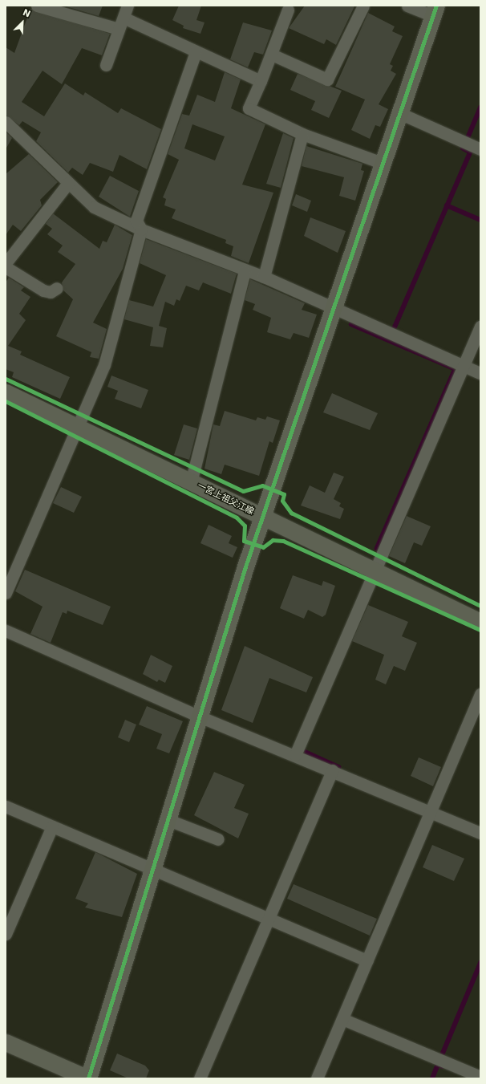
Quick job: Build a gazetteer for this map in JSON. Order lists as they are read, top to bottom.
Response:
{
  "streets": {
    "street": ["一宮上祖父江線"]
  },
  "north": "top right"
}
